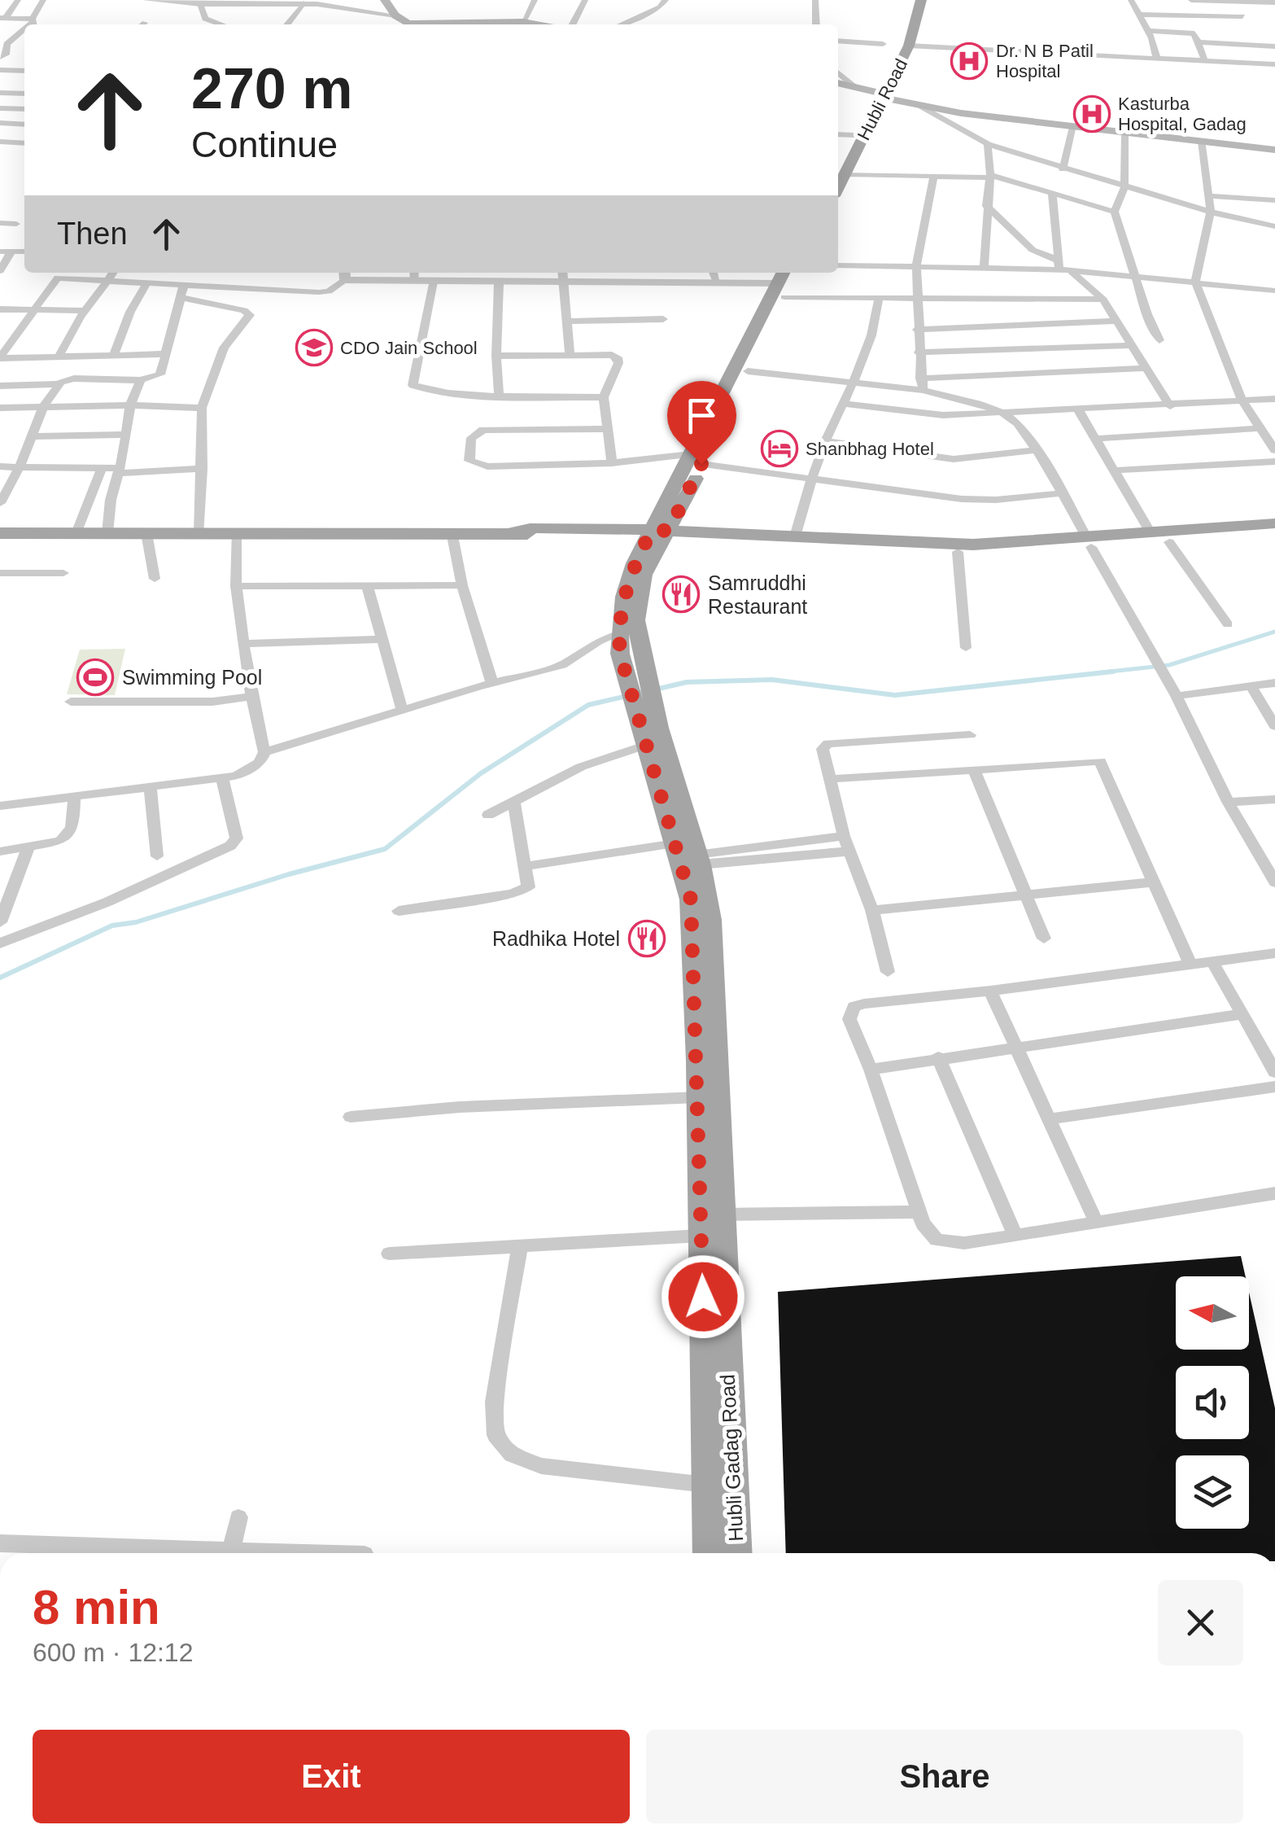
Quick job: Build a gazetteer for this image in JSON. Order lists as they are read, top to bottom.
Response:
{
  "streets": {
    "main road": ["Hubli Road", "Hubli Gadag Road"]
  },
  "places": {
    "hospital": ["Dr. N B Patil Hospital", "Kasturba Hospital, Gadag"],
    "school or university": ["CDO Jain School"],
    "hotel": ["Shanbhag Hotel"],
    "restaurant": ["Samruddhi Restaurant", "Radhika Hotel"],
    "sports": ["Swimming Pool"]
  },
  "north": "left",
  "page": {
    "turn": ["270 m", "Continue"],
    "then": "Then",
    "heading": ["8 min", "600 m · 12:12"],
    "buttons": ["Exit", "Share"]
  }
}
